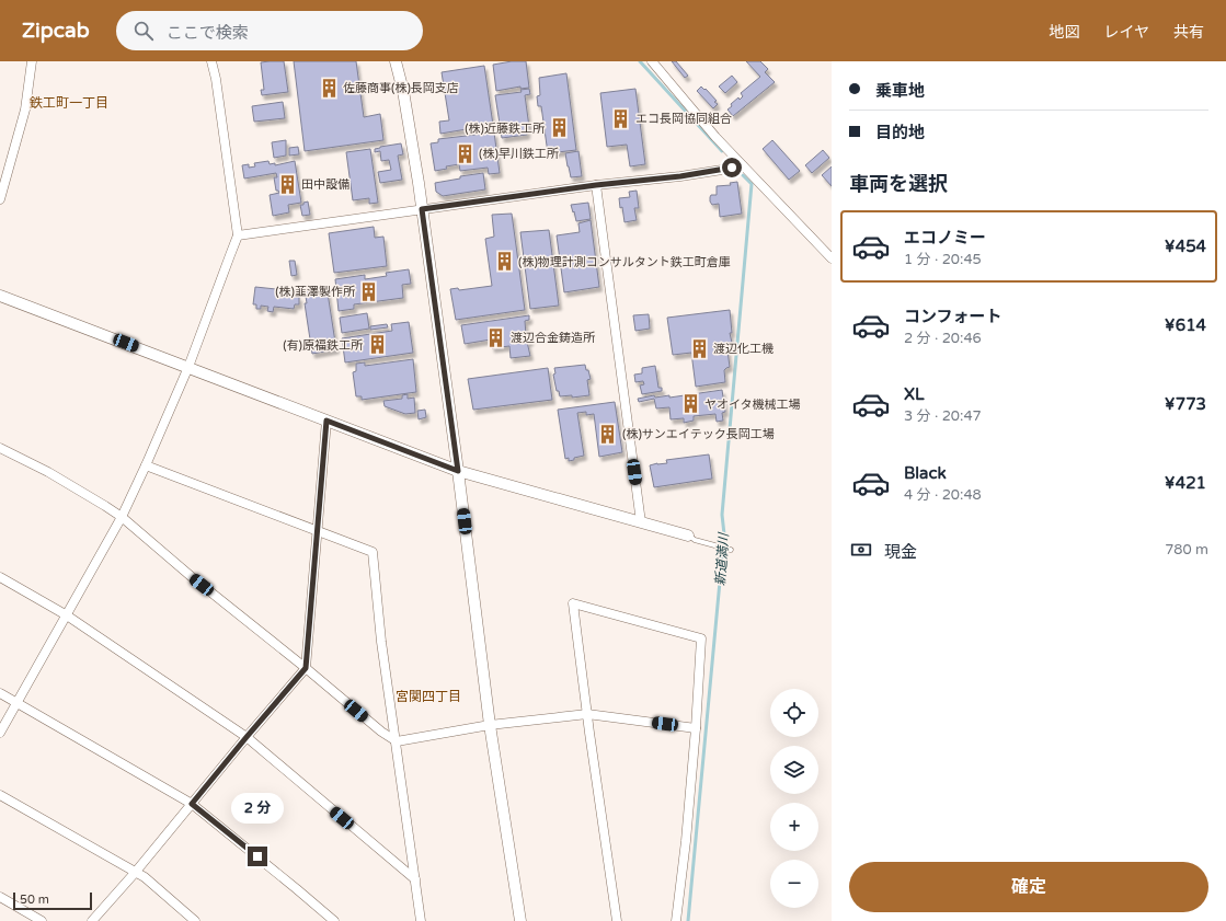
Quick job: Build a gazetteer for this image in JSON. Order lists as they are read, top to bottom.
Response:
{
  "districts": ["鉄工町一丁目", "宮関四丁目"],
  "water": ["新道満川"],
  "places": {
    "building": [
      "佐藤商事(株)長岡支店",
      "エコ長岡協同組合",
      "(株)近藤鉄工所",
      "(株)早川鉄工所",
      "田中設備",
      "(株)物理計測コンサルタント鉄工町倉庫",
      "(株)韮澤製作所",
      "渡辺合金鋳造所",
      "(有)原福鉄工所",
      "渡辺化工機",
      "ヤオイタ機械工場",
      "(株)サンエイテック長岡工場"
    ]
  },
  "scale_bar": "50 m",
  "page": {
    "header": "Zipcab",
    "search": "ここで検索",
    "nav": ["地図", "レイヤ", "共有"],
    "banner": ["乗車地", "目的地"],
    "heading": "車両を選択",
    "list": [
      {
        "name": "エコノミー",
        "note": "1 分 · 20:45",
        "value": "¥454"
      },
      {
        "name": "コンフォート",
        "note": "2 分 · 20:46",
        "value": "¥614"
      },
      {
        "name": "XL",
        "note": "3 分 · 20:47",
        "value": "¥773"
      },
      {
        "name": "Black",
        "note": "4 分 · 20:48",
        "value": "¥421"
      }
    ],
    "pay": ["現金", "780 m"],
    "map_buttons": ["+", "−"],
    "bubble": "2 分",
    "buttons": "確定",
    "scale": "50 m"
  }
}
